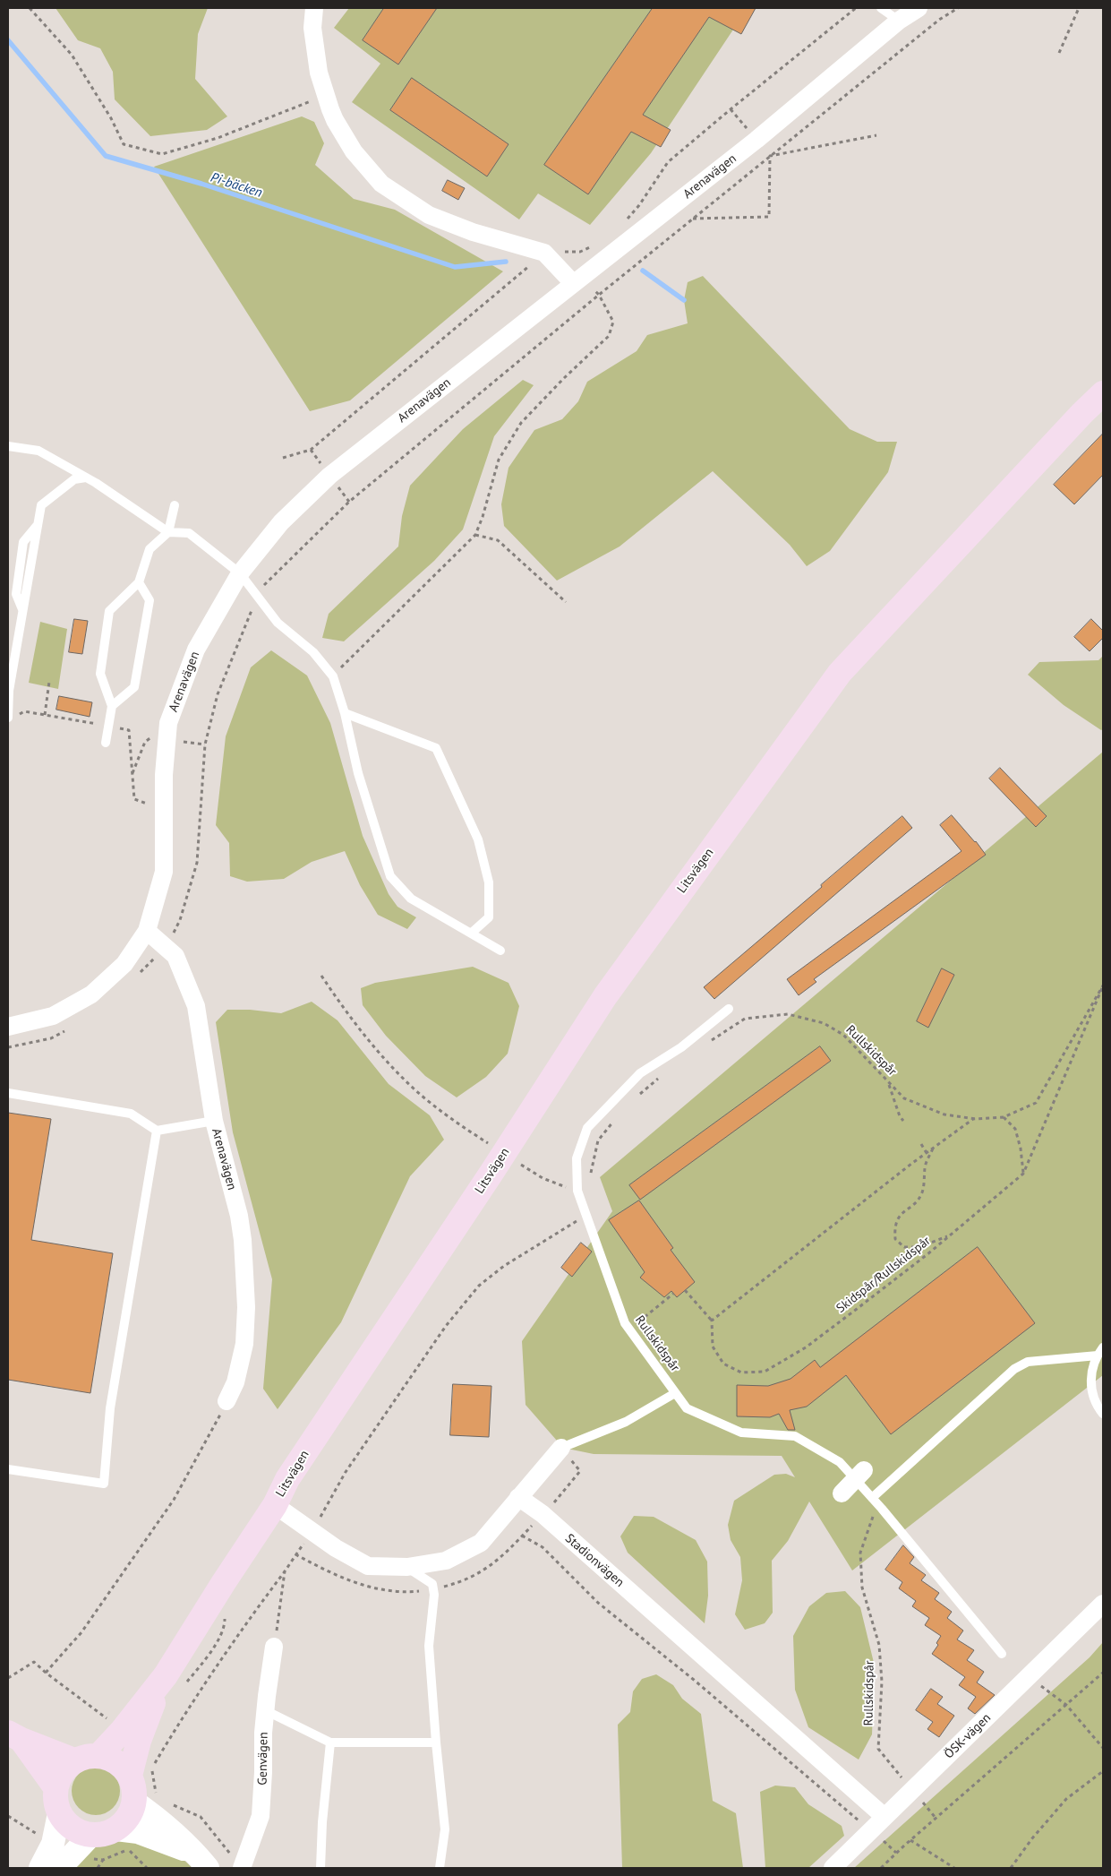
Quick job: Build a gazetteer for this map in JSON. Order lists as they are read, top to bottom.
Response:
{
  "streets": {
    "main road": ["Litsvägen"],
    "street": [
      "Arenavägen",
      "Stadionvägen",
      "ÖSK-vägen",
      "Genvägen"
    ],
    "path": ["Rullskidspår", "Skidspår/Rullskidspår"]
  },
  "crossings": [
    ["Rullskidspår", "Skidspår/Rullskidspår"],
    ["Rullskidspår", "ÖSK-vägen"],
    ["Stadionvägen", "ÖSK-vägen"]
  ],
  "water": ["Pi-bäcken"]
}
